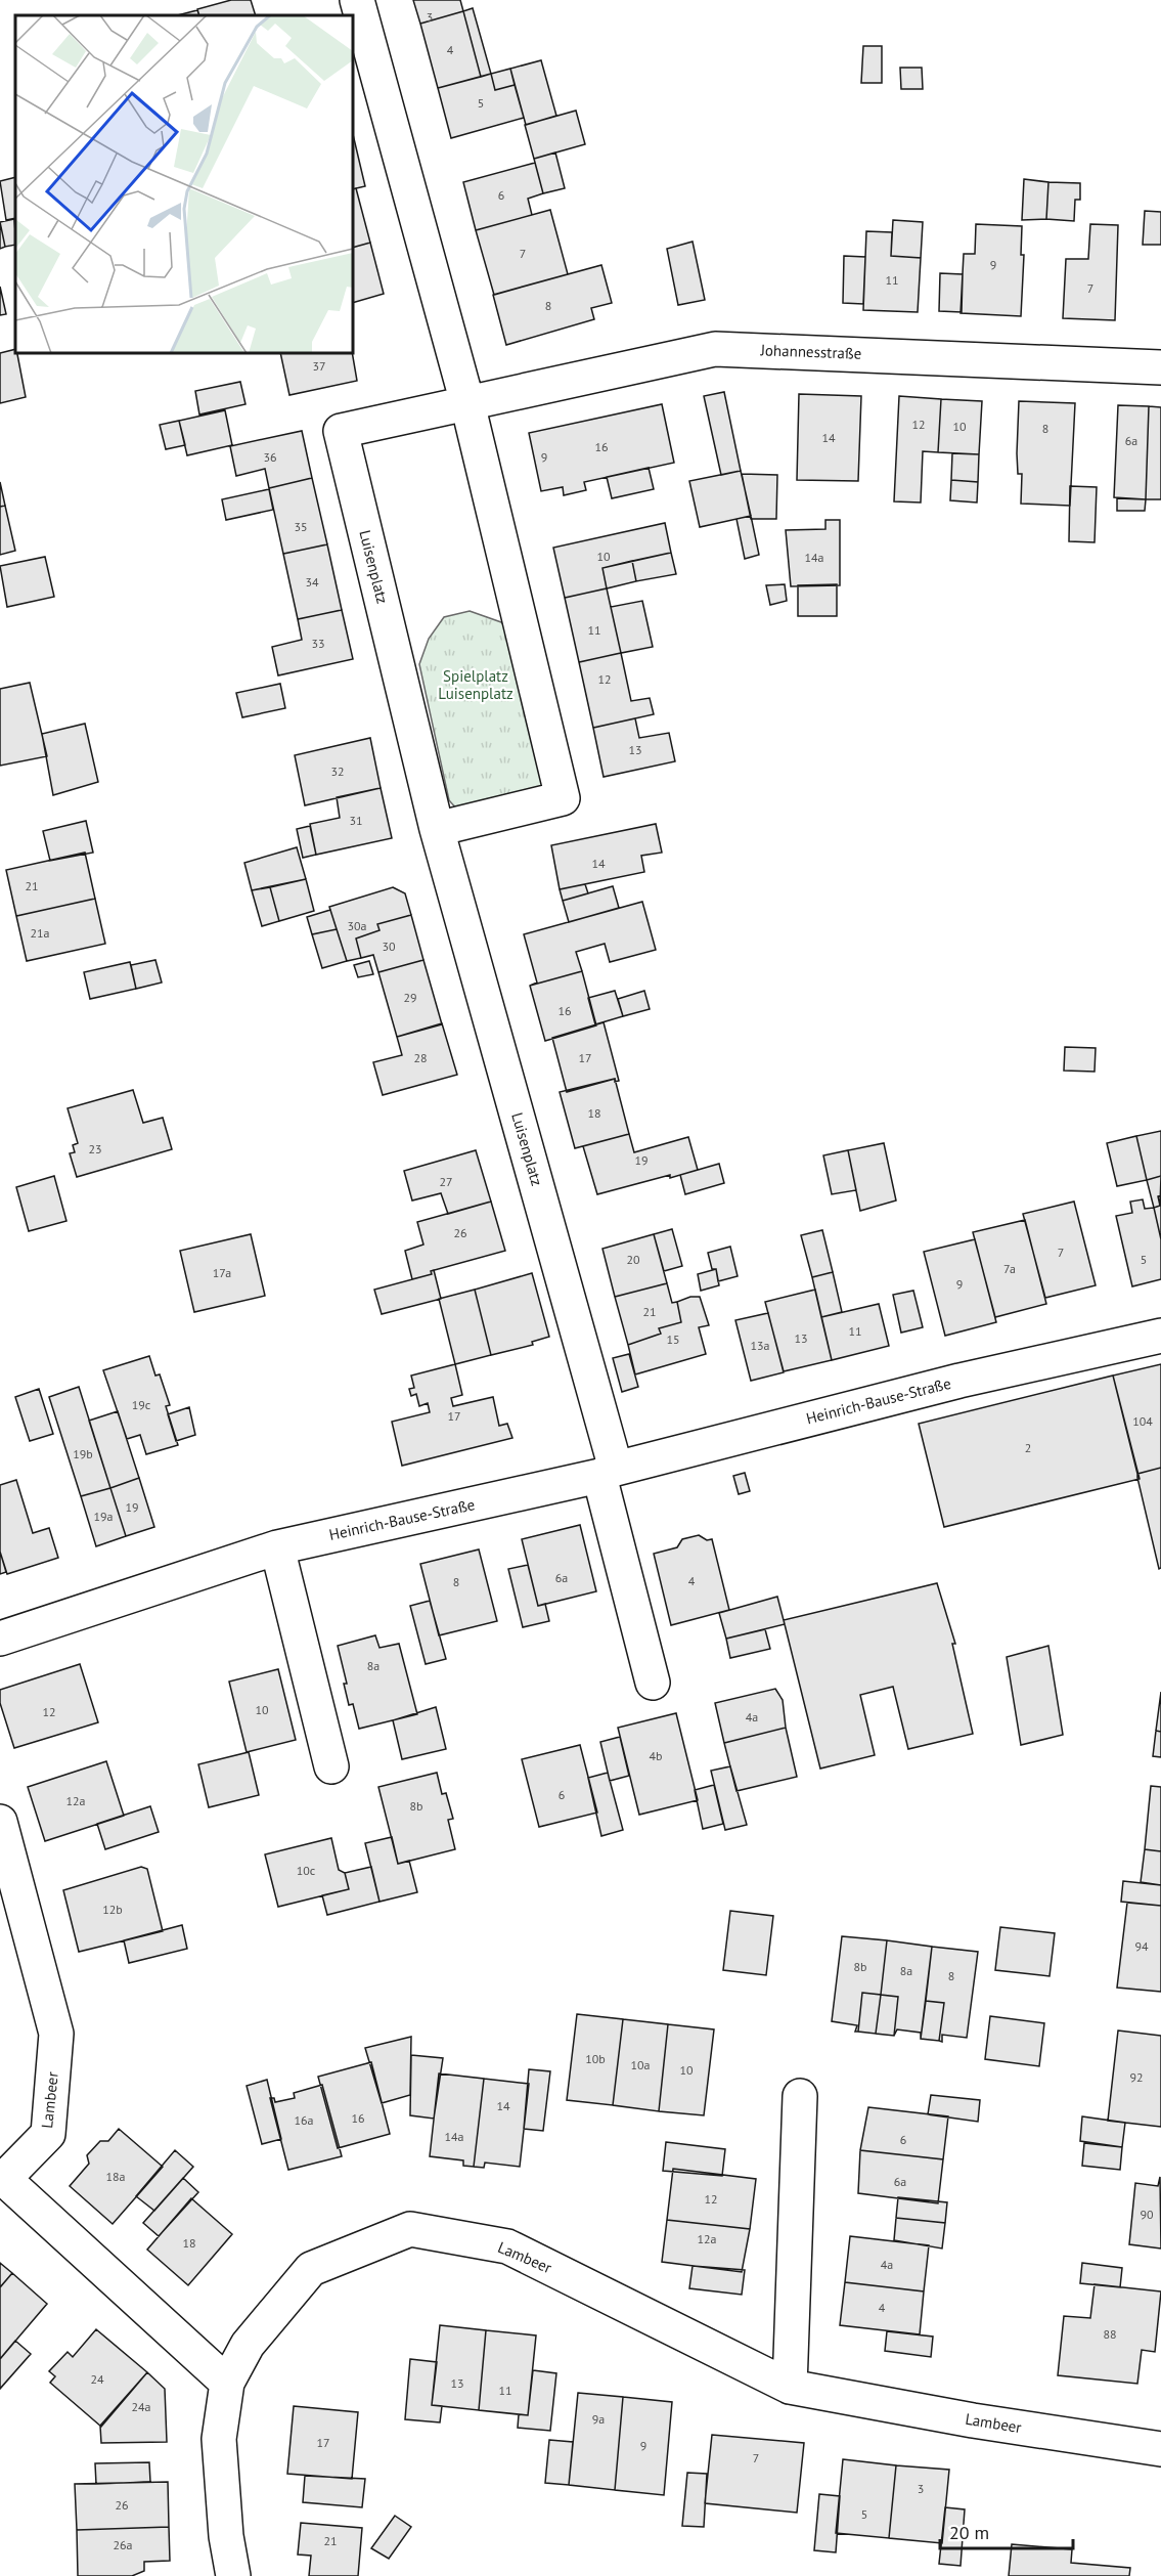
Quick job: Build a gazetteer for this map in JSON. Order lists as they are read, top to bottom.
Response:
{
  "streets": {
    "street": [
      "Johannesstraße",
      "Luisenplatz",
      "Heinrich-Bause-Straße",
      "Lambeer"
    ]
  },
  "crossings": [
    ["Johannesstraße", "Luisenplatz"],
    ["Luisenplatz", "Heinrich-Bause-Straße"]
  ],
  "parks": ["Spielplatz Luisenplatz"],
  "house_numbers": [
    "3",
    "4",
    "5",
    "6",
    "7",
    "9",
    "11",
    "7",
    "8",
    "37",
    "12",
    "10",
    "8",
    "14",
    "6a",
    "16",
    "36",
    "9",
    "35",
    "10",
    "14a",
    "34",
    "11",
    "33",
    "12",
    "13",
    "32",
    "31",
    "14",
    "21",
    "30a",
    "21a",
    "30",
    "29",
    "16",
    "28",
    "17",
    "18",
    "23",
    "19",
    "27",
    "26",
    "7",
    "20",
    "5",
    "7a",
    "17a",
    "9",
    "21",
    "11",
    "13",
    "15",
    "13a",
    "19c",
    "17",
    "104",
    "2",
    "19b",
    "19",
    "19a",
    "6a",
    "4",
    "8",
    "8a",
    "10",
    "12",
    "4a",
    "4b",
    "6",
    "12a",
    "8b",
    "10c",
    "12b",
    "94",
    "8b",
    "8a",
    "8",
    "10b",
    "10a",
    "10",
    "92",
    "14",
    "16",
    "16a",
    "14a",
    "6",
    "18a",
    "6a",
    "12",
    "90",
    "12a",
    "18",
    "4a",
    "4",
    "88",
    "24",
    "13",
    "11",
    "24a",
    "9a",
    "17",
    "9",
    "7",
    "3",
    "26",
    "5",
    "21",
    "26a"
  ],
  "scale_bar": "20 m"
}
